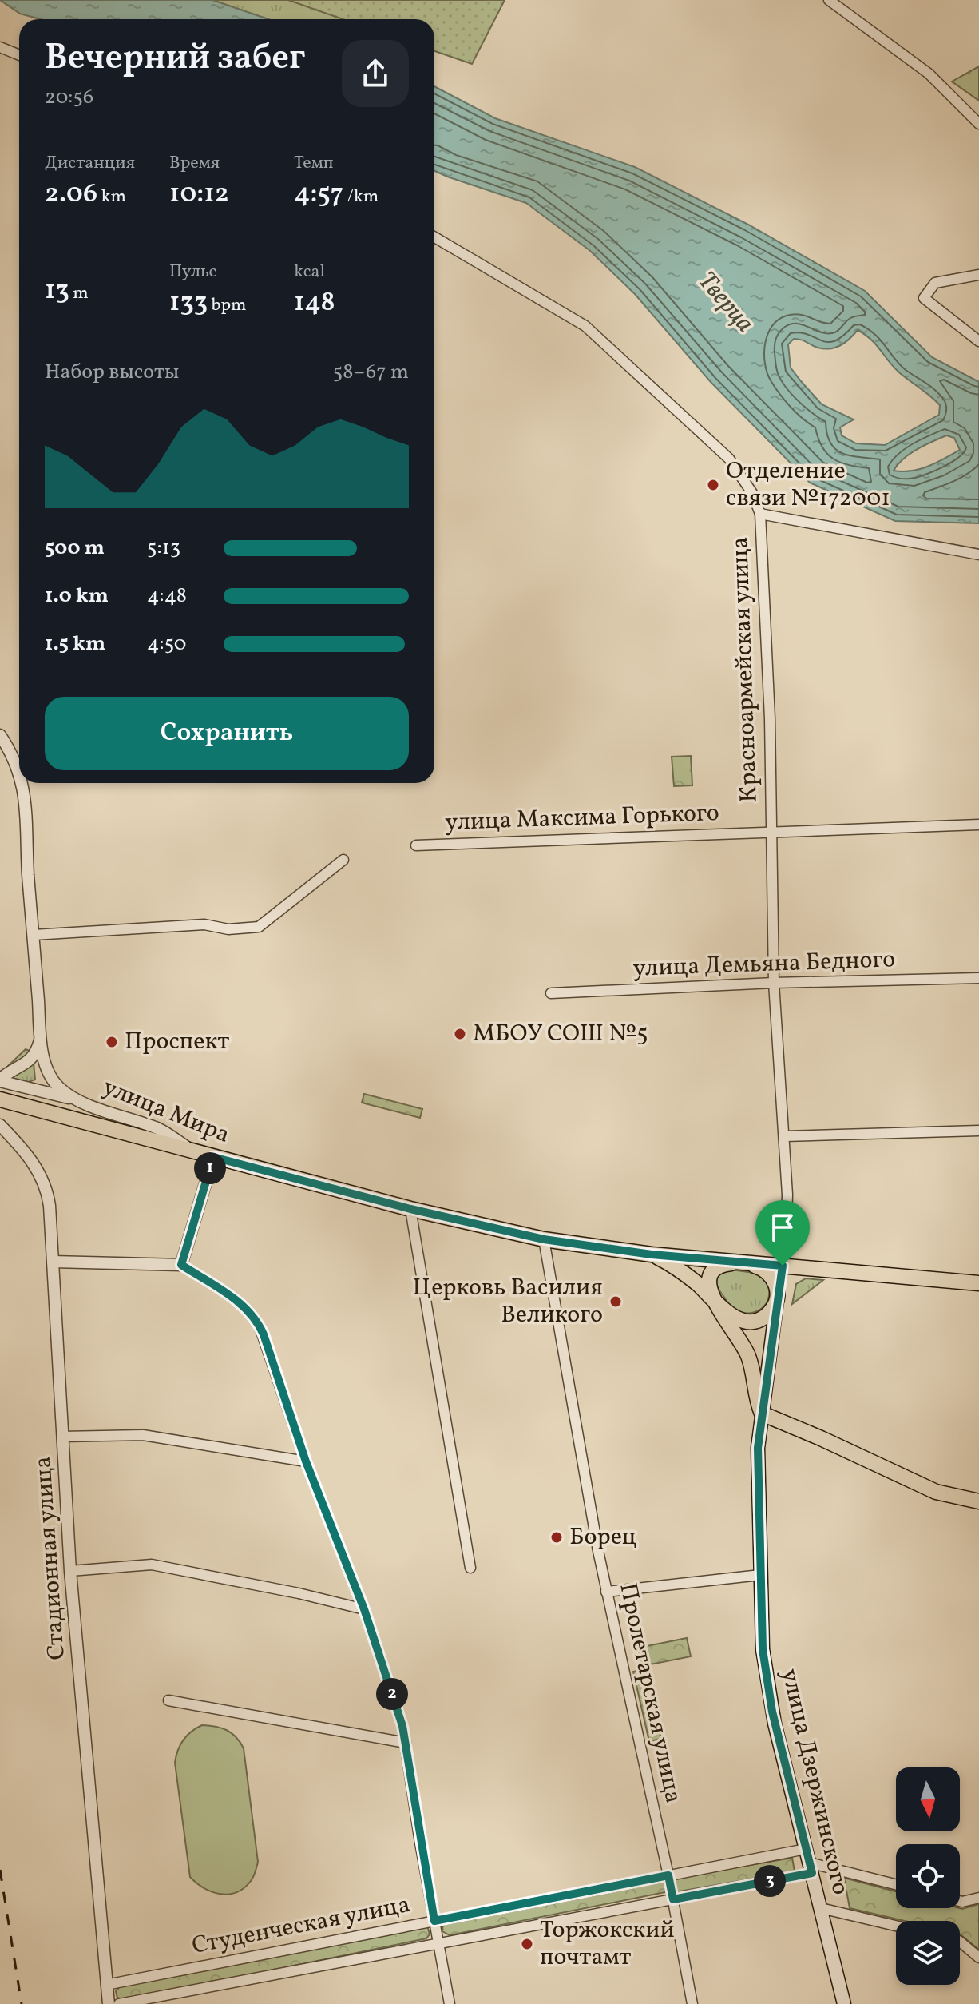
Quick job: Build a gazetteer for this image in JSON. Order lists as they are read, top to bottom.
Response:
{
  "streets": {
    "main road": ["улица Мира", "улица Дзержинского"],
    "street": [
      "Красноармейская улица",
      "улица Максима Горького",
      "улица Демьяна Бедного",
      "Стадионная улица",
      "Пролетарская улица",
      "Студенческая улица"
    ]
  },
  "crossings": [
    ["Красноармейская улица", "улица Максима Горького"],
    ["Красноармейская улица", "улица Демьяна Бедного"],
    ["Красноармейская улица", "улица Мира"],
    ["Красноармейская улица", "улица Дзержинского"],
    ["улица Мира", "Пролетарская улица"],
    ["улица Мира", "улица Дзержинского"],
    ["Стадионная улица", "Студенческая улица"],
    ["Пролетарская улица", "Студенческая улица"],
    ["улица Дзержинского", "Студенческая улица"]
  ],
  "water": ["Тверца"],
  "places": [
    "Отделение связи №172001",
    "МБОУ СОШ №5",
    "Проспект",
    "Церковь Василия Великого",
    "Борец",
    "Торжокский почтамт"
  ],
  "north": "bottom",
  "page": {
    "heading": ["Вечерний забег", "20:56"],
    "stats": [
      ["Дистанция", "2.06 km"],
      ["Время", "10:12"],
      ["Темп", "4:57 /km"],
      ["13 m"],
      ["Пульс", "133 bpm"],
      ["kcal", "148"]
    ],
    "chart": ["Набор высоты", "58–67 m"],
    "list": [
      {
        "name": "500 m",
        "note": "5:13"
      },
      {
        "name": "1.0 km",
        "note": "4:48"
      },
      {
        "name": "1.5 km",
        "note": "4:50"
      }
    ],
    "buttons": "Сохранить",
    "pins": ["1", "2", "3"]
  }
}
